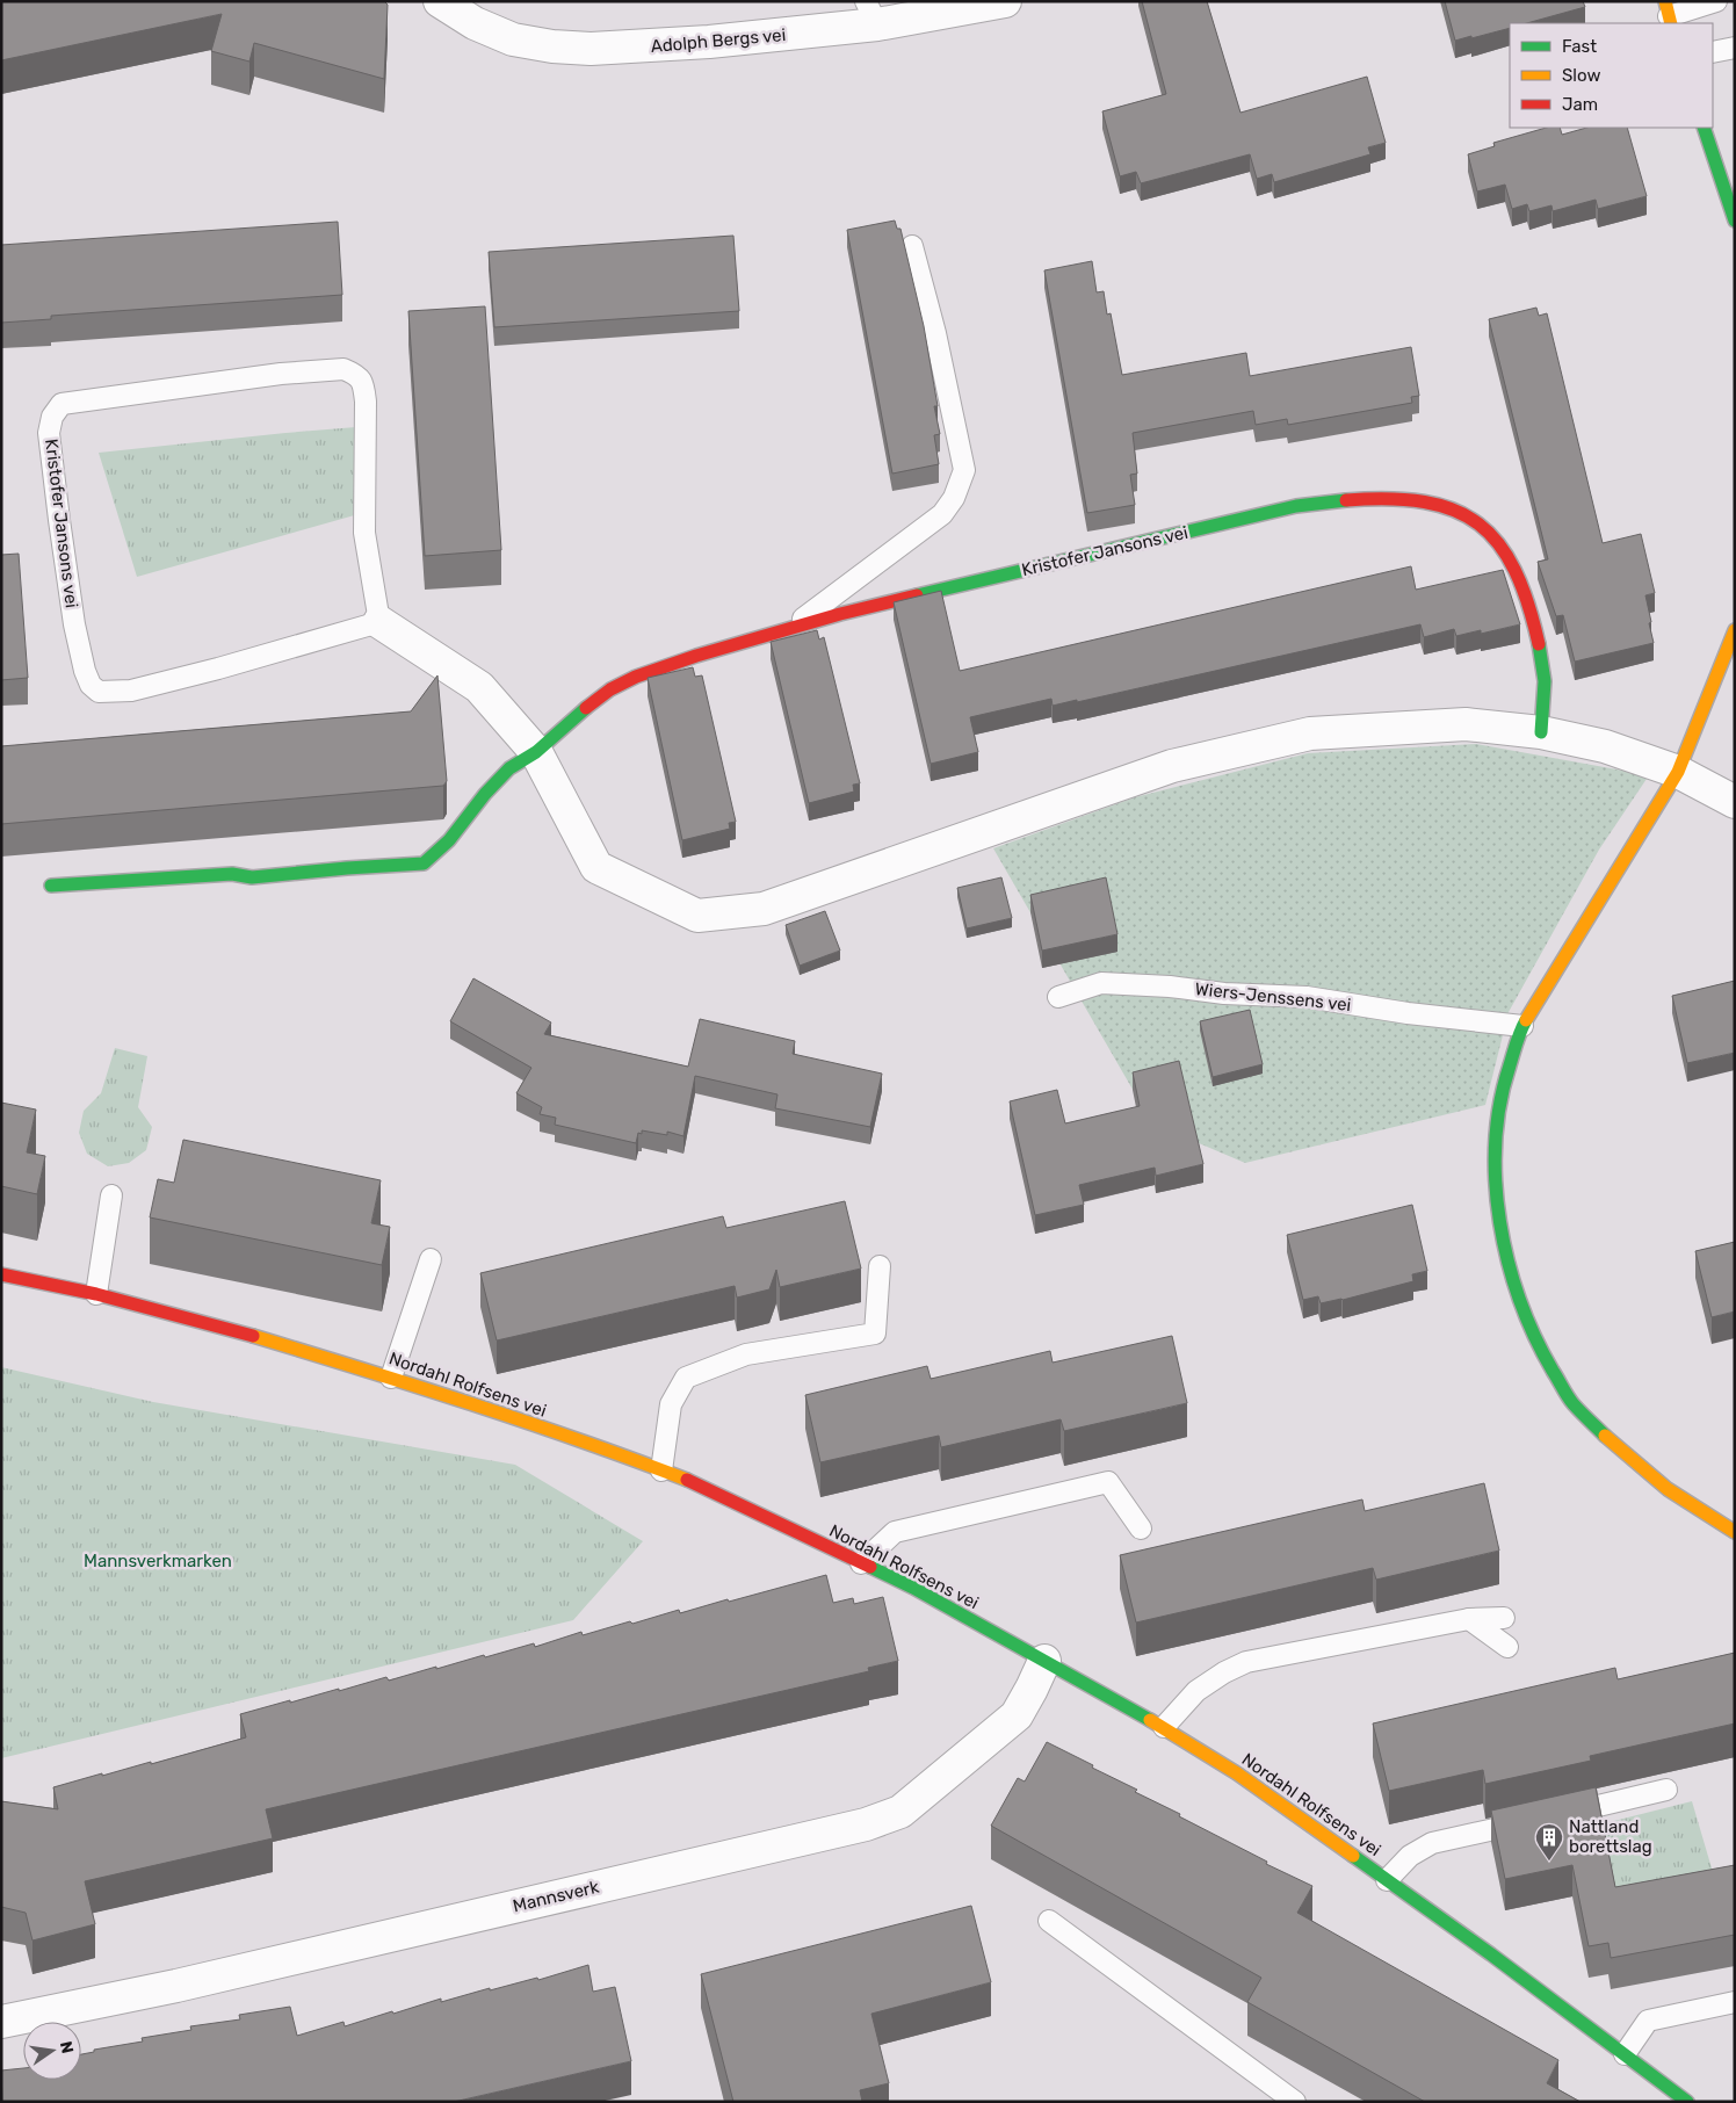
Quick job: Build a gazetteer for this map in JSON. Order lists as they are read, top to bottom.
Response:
{
  "streets": {
    "street": [
      "Adolph Bergs vei",
      "Kristofer Jansons vei",
      "Nordahl Rolfsens vei",
      "Mannsverk"
    ],
    "lane": ["Wiers-Jenssens vei"]
  },
  "crossings": [
    ["Nordahl Rolfsens vei", "Mannsverk"]
  ],
  "parks": ["Mannsverkmarken"],
  "places": {
    "building": ["Nattland borettslag"]
  },
  "legend": ["Fast", "Slow", "Jam"],
  "north": "right"
}
